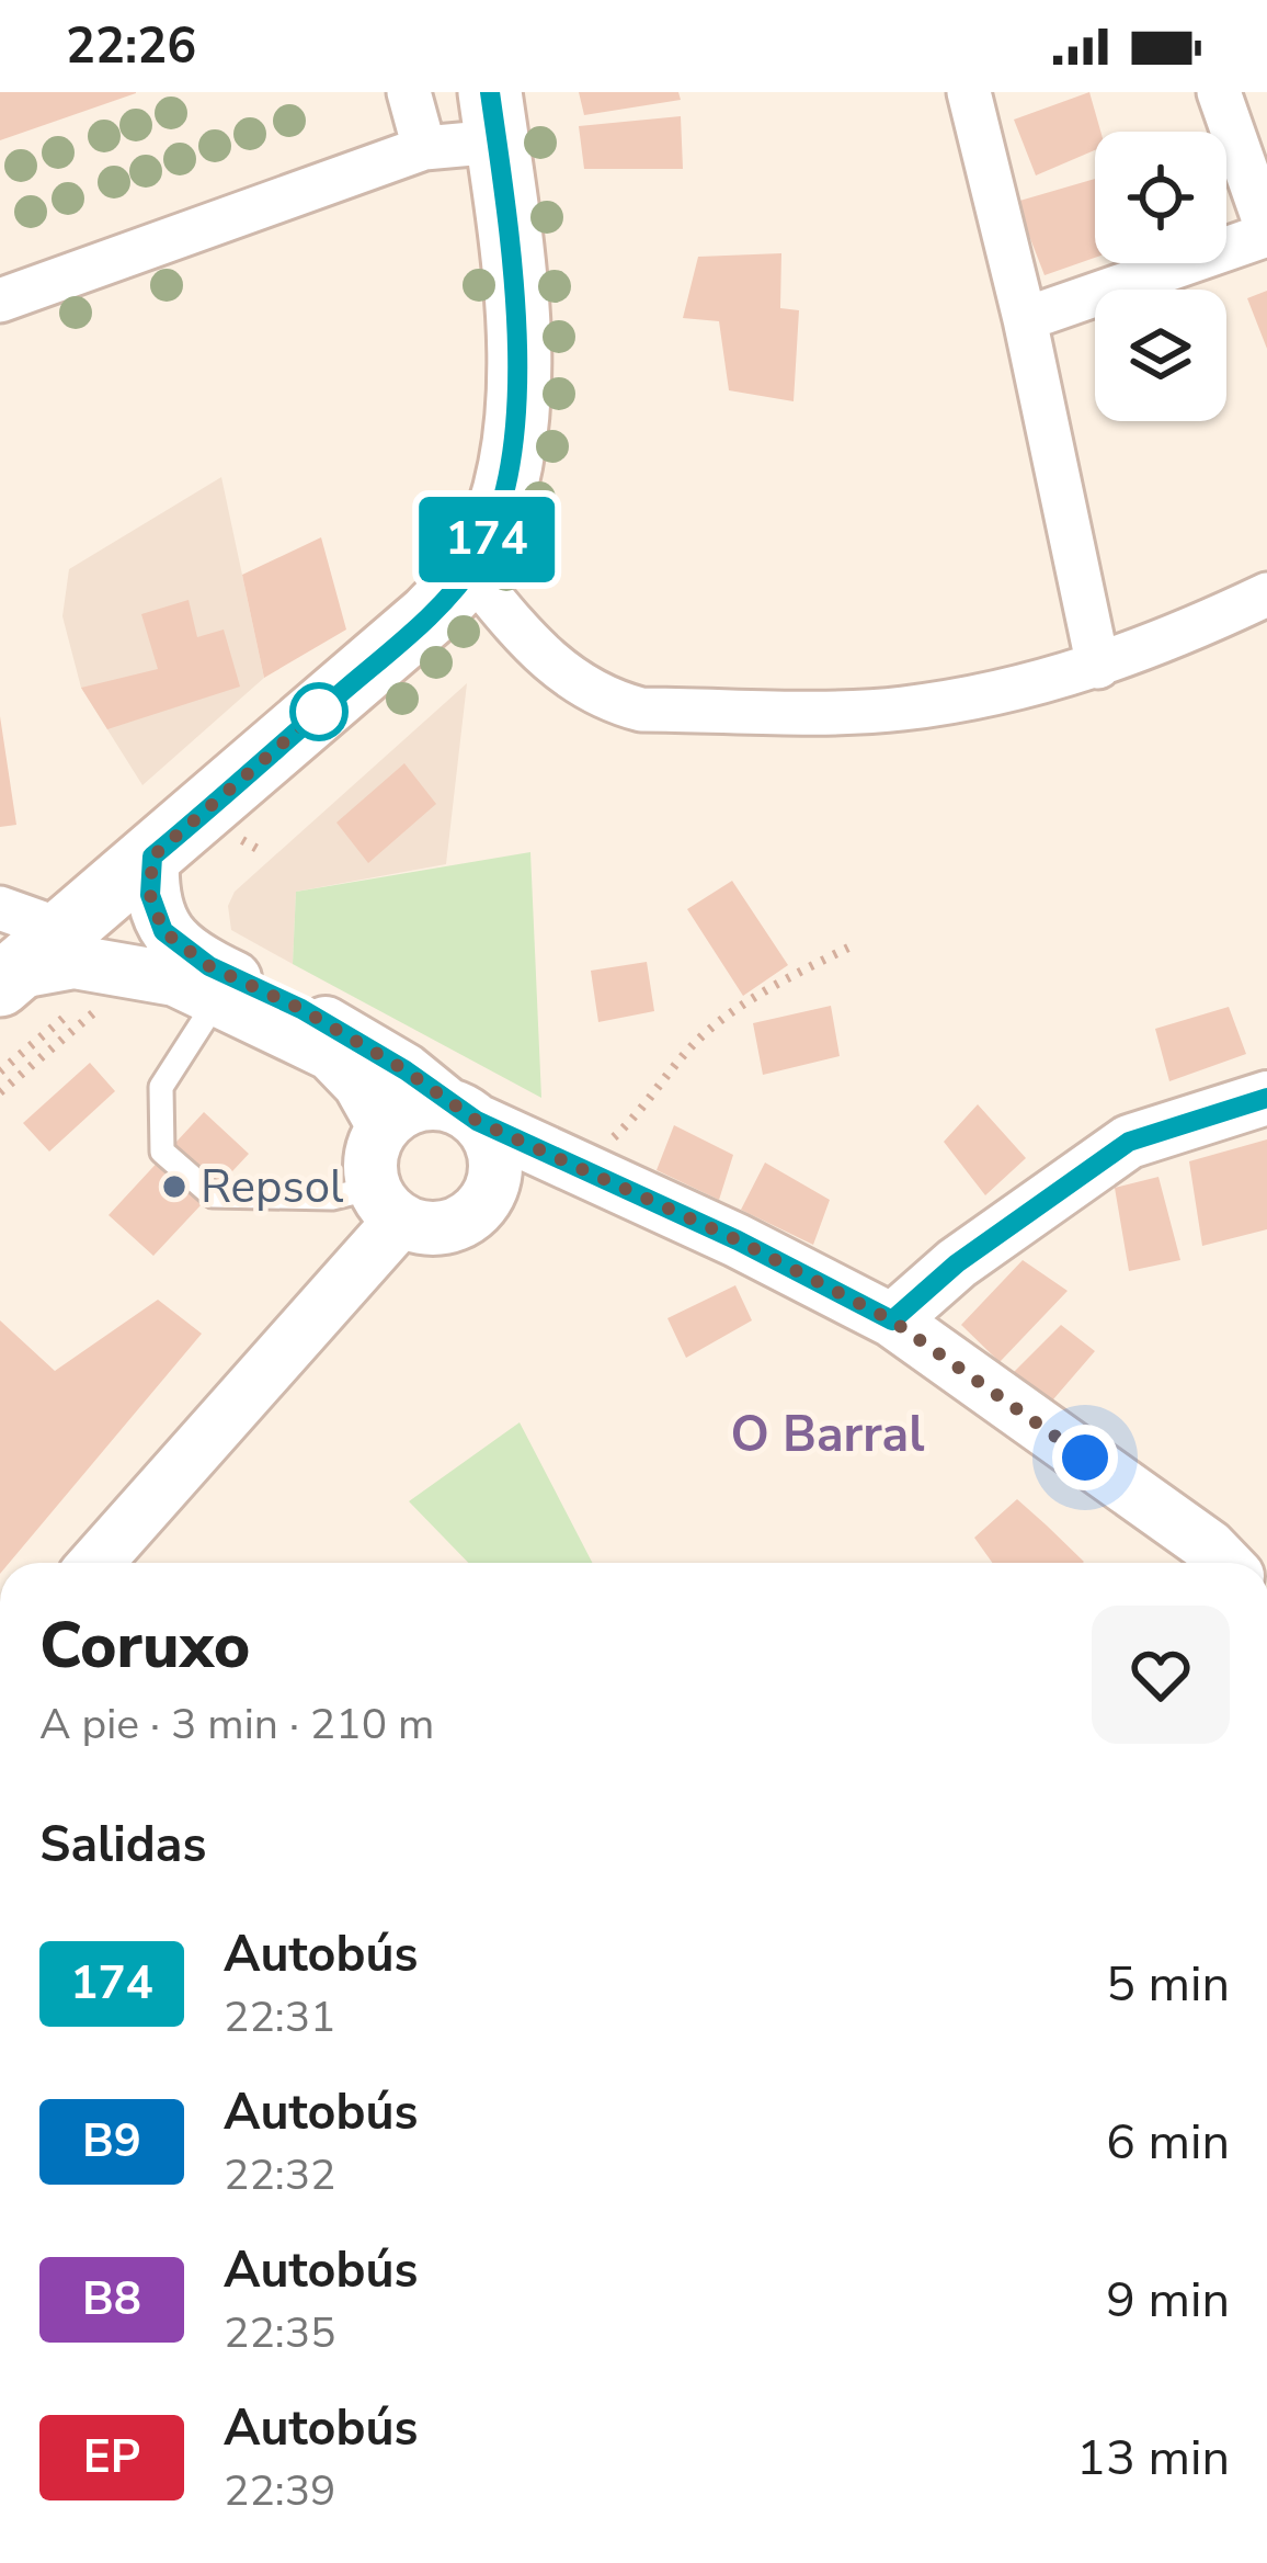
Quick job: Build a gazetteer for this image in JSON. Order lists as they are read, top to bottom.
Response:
{
  "districts": ["O Barral"],
  "places": ["Repsol"],
  "lines": ["bus line 174"],
  "page": {
    "status": "22:26",
    "on_map": "174",
    "heading": [
      ["Coruxo", "A pie · 3 min · 210 m"],
      "Salidas"
    ],
    "list": [
      {
        "mark": "174",
        "name": "Autobús",
        "note": "22:31",
        "value": "5 min"
      },
      {
        "mark": "B9",
        "name": "Autobús",
        "note": "22:32",
        "value": "6 min"
      },
      {
        "mark": "B8",
        "name": "Autobús",
        "note": "22:35",
        "value": "9 min"
      },
      {
        "mark": "EP",
        "name": "Autobús",
        "note": "22:39",
        "value": "13 min"
      }
    ]
  }
}
